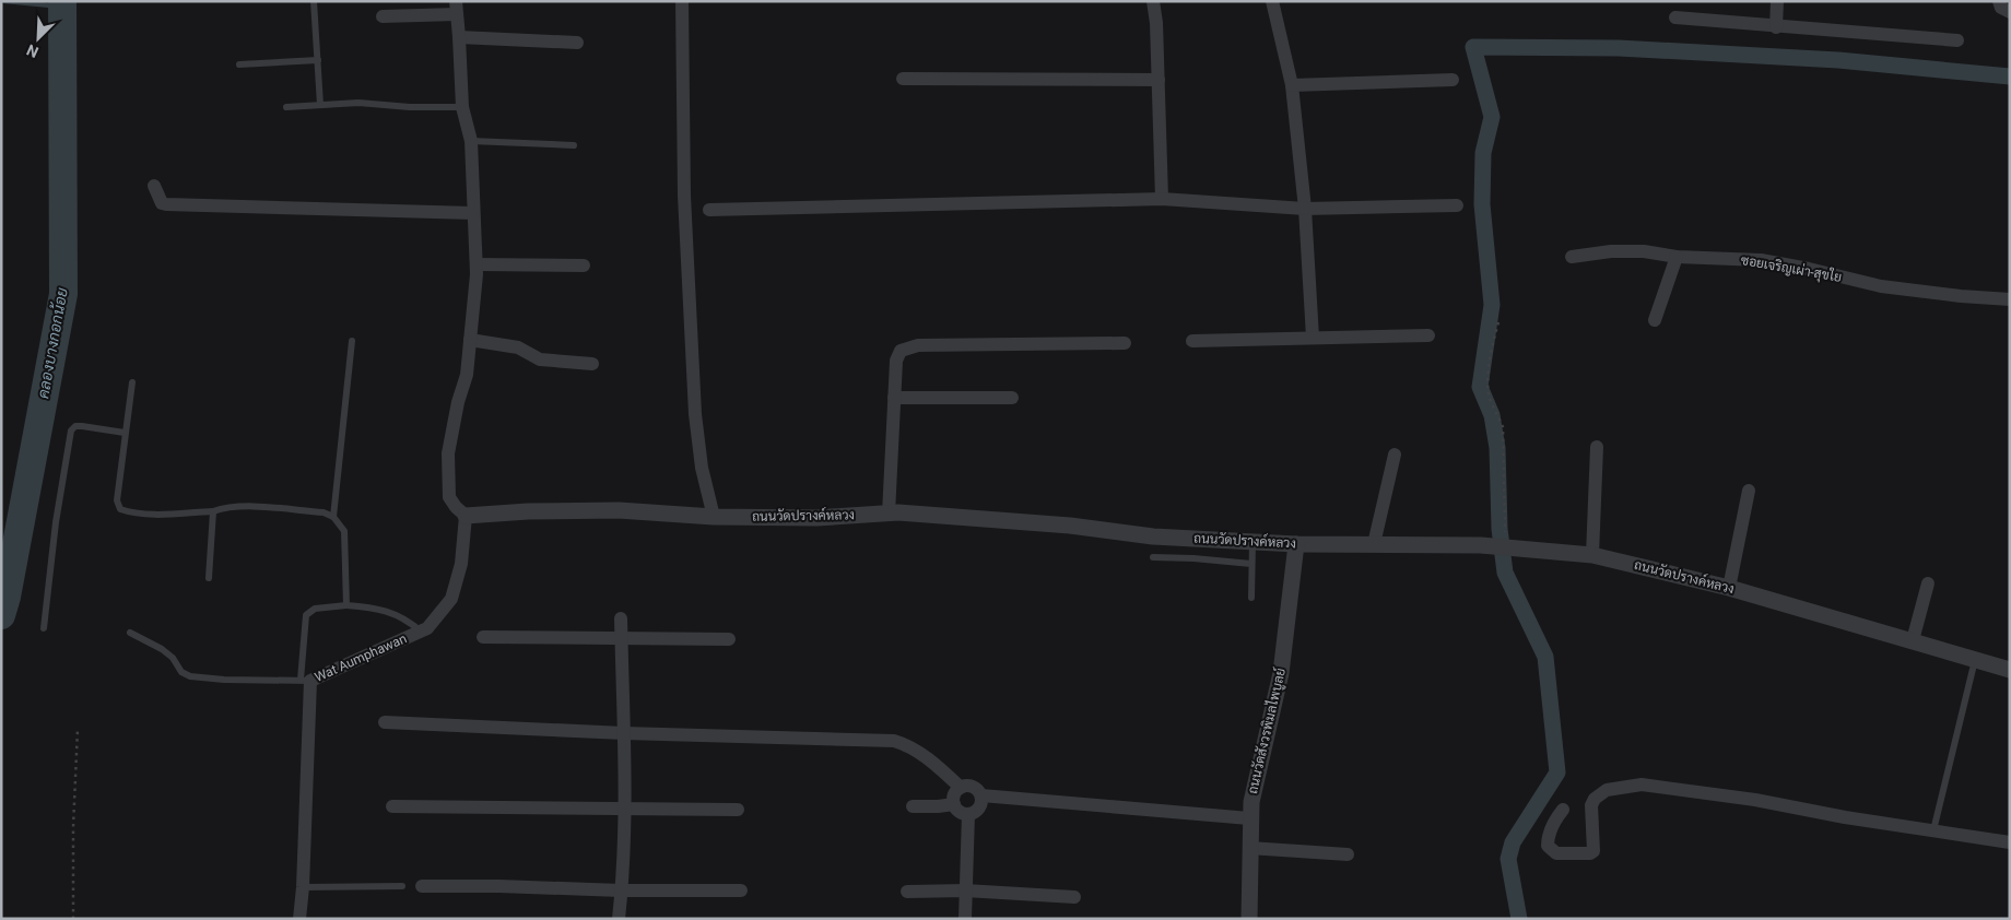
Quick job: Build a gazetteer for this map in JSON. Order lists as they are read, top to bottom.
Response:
{
  "streets": {
    "street": [
      "ซอยเจริญเผ่า-สุขใย",
      "ถนนวัดปรางค์หลวง",
      "Wat Aumphawan",
      "ถนนวัดสังวรพิมลไพบูลย์"
    ]
  },
  "crossings": [
    ["ถนนวัดปรางค์หลวง", "Wat Aumphawan"],
    ["ถนนวัดปรางค์หลวง", "ถนนวัดสังวรพิมลไพบูลย์"]
  ],
  "water": ["คลองบางกอกน้อย"],
  "north": "bottom left"
}
